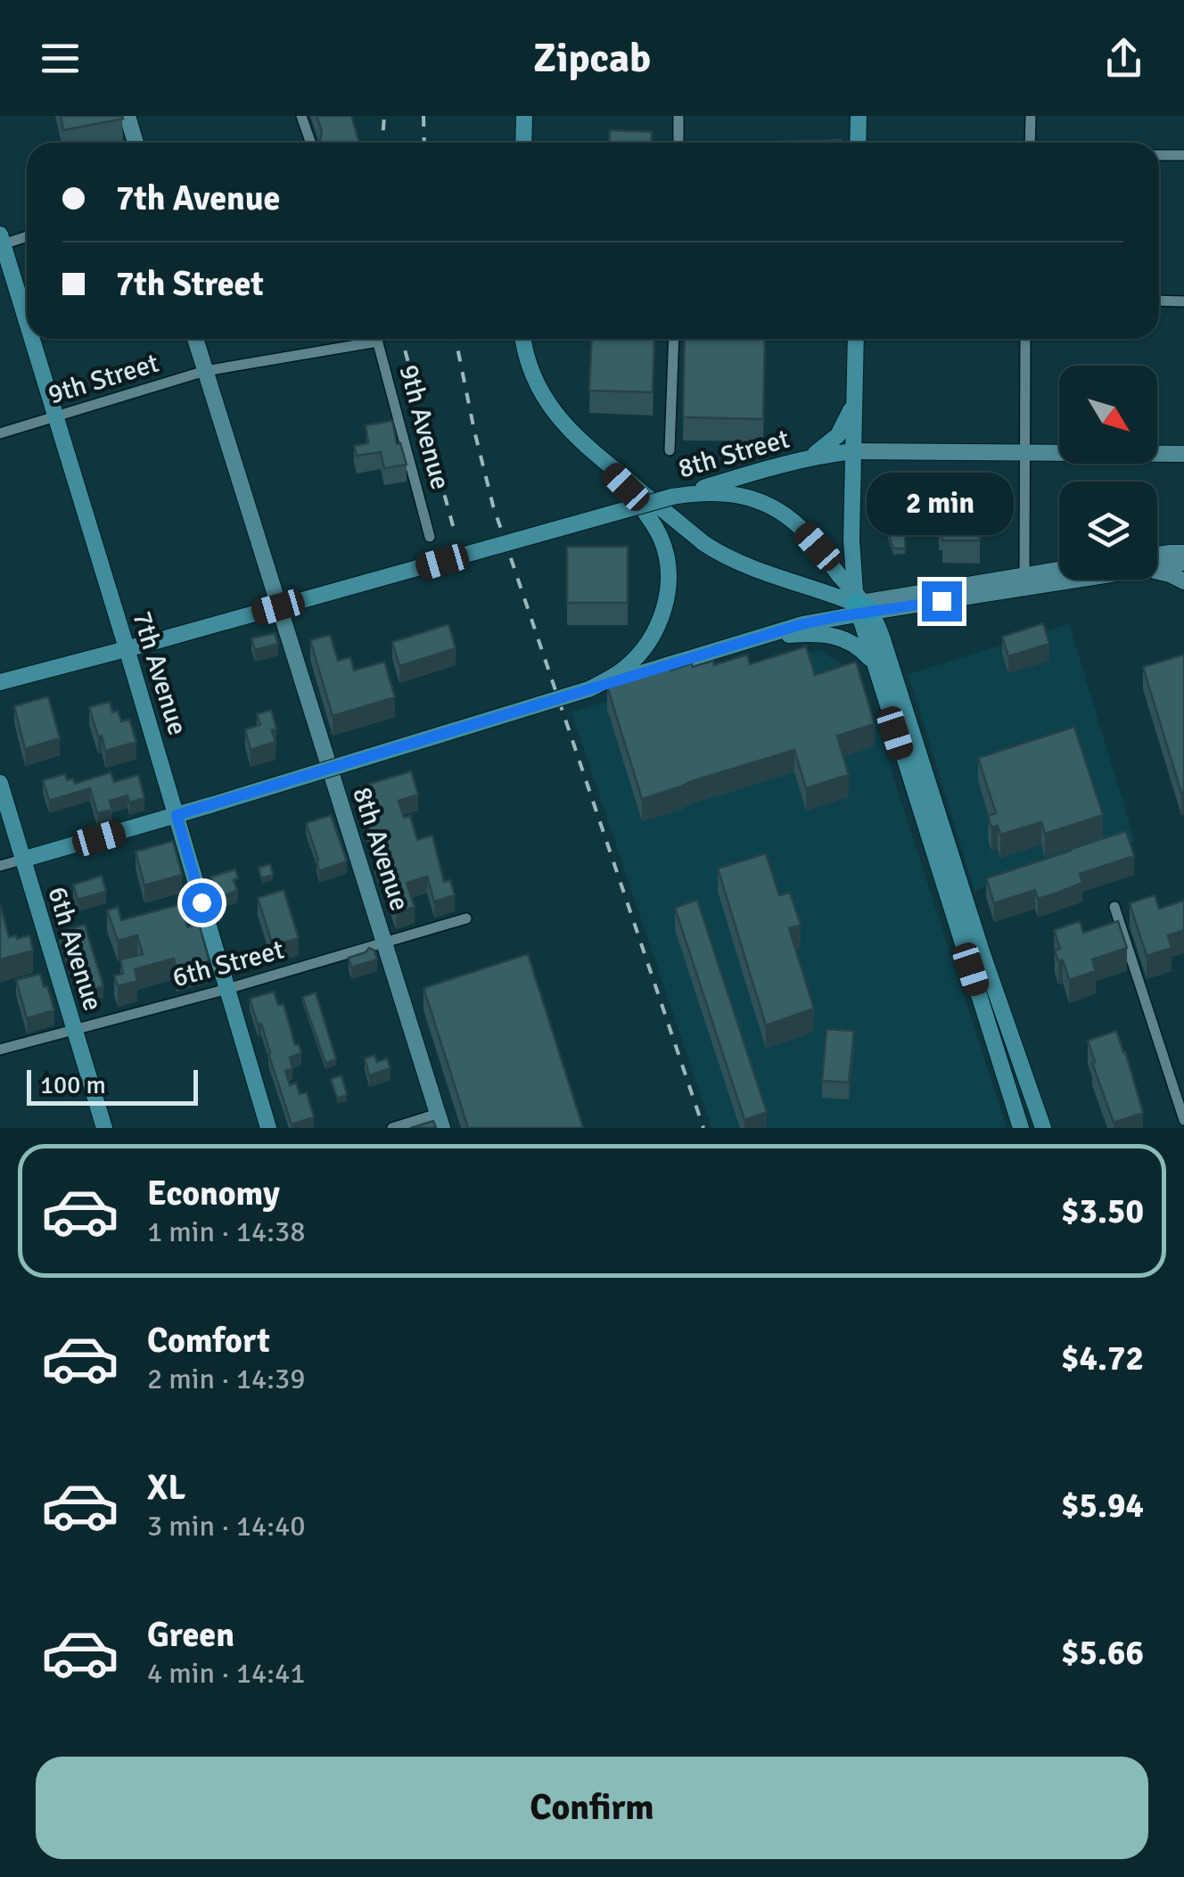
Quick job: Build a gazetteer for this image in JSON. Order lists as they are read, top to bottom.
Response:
{
  "streets": {
    "main road": ["8th Street", "7th Avenue", "6th Avenue"],
    "street": [
      "9th Street",
      "9th Avenue",
      "8th Avenue",
      "6th Street"
    ]
  },
  "crossings": [
    ["9th Street", "7th Avenue"],
    ["9th Street", "8th Avenue"],
    ["8th Street", "7th Avenue"],
    ["7th Avenue", "6th Street"],
    ["8th Avenue", "6th Street"],
    ["6th Avenue", "6th Street"]
  ],
  "scale_bar": "100 m",
  "north": "bottom right",
  "page": {
    "header": "Zipcab",
    "banner": ["7th Avenue", "7th Street"],
    "bubble": "2 min",
    "scale": "100 m",
    "list": [
      {
        "name": "Economy",
        "note": "1 min · 14:38",
        "value": "$3.50"
      },
      {
        "name": "Comfort",
        "note": "2 min · 14:39",
        "value": "$4.72"
      },
      {
        "name": "XL",
        "note": "3 min · 14:40",
        "value": "$5.94"
      },
      {
        "name": "Green",
        "note": "4 min · 14:41",
        "value": "$5.66"
      }
    ],
    "buttons": "Confirm"
  }
}
